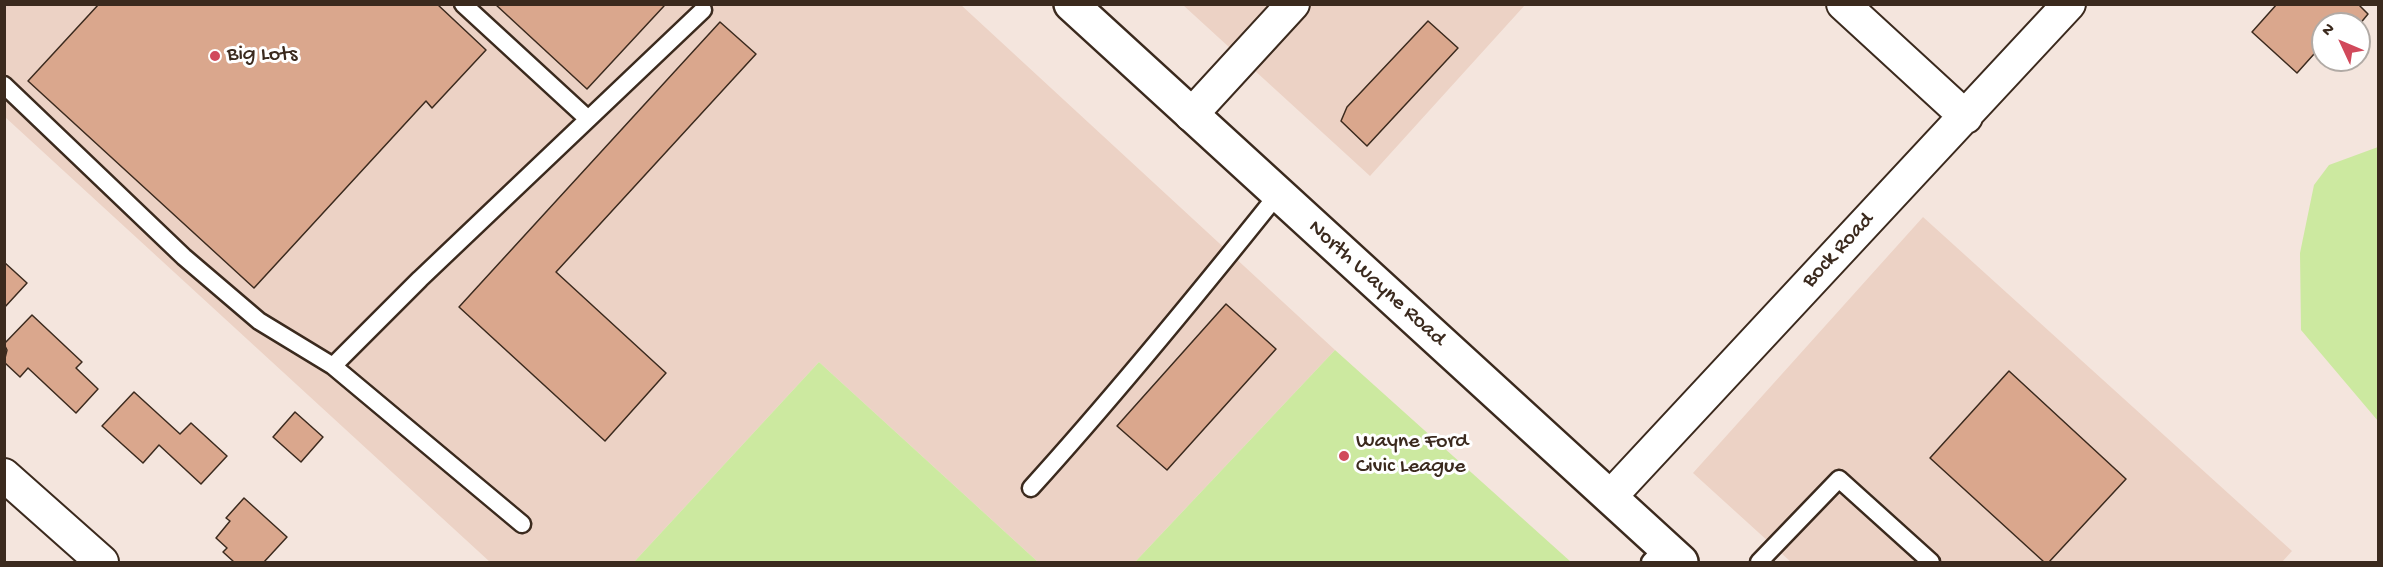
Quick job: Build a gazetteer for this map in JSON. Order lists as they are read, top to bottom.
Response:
{
  "streets": {
    "main road": ["North Wayne Road"],
    "street": ["Bock Road"]
  },
  "crossings": [
    ["Bock Road", "North Wayne Road"]
  ],
  "places": ["Big Lots", "Wayne Ford Civic League"],
  "north": "top left"
}
